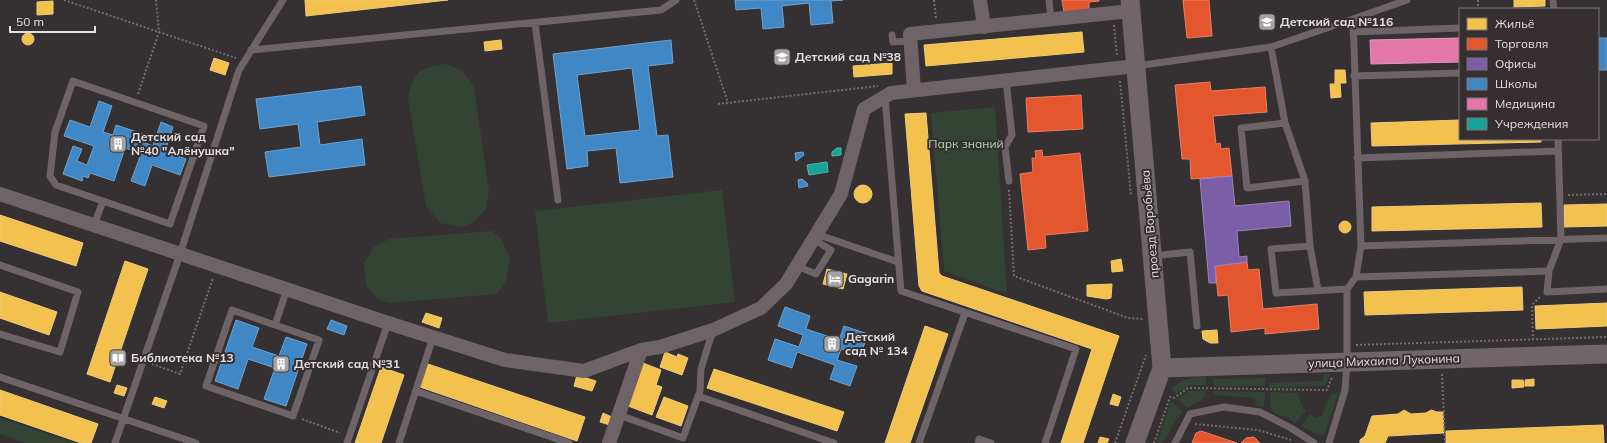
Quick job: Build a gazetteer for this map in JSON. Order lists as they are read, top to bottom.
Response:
{
  "streets": {
    "main road": ["проезд Воробьёва", "улица Михаила Луконина"]
  },
  "crossings": [
    ["проезд Воробьёва", "улица Михаила Луконина"]
  ],
  "parks": ["Парк знаний"],
  "places": {
    "school or university": ["Детский сад №116", "Детский сад №38"],
    "building": ["Детский сад №40 \"Алёнушка\"", "Детский сад № 134", "Детский сад №31"],
    "hotel": ["Gagarin"],
    "library": ["Библиотека №13"]
  },
  "legend": [
    "Жильё",
    "Торговля",
    "Офисы",
    "Школы",
    "Медицина",
    "Учреждения"
  ],
  "scale_bar": "50 m"
}
